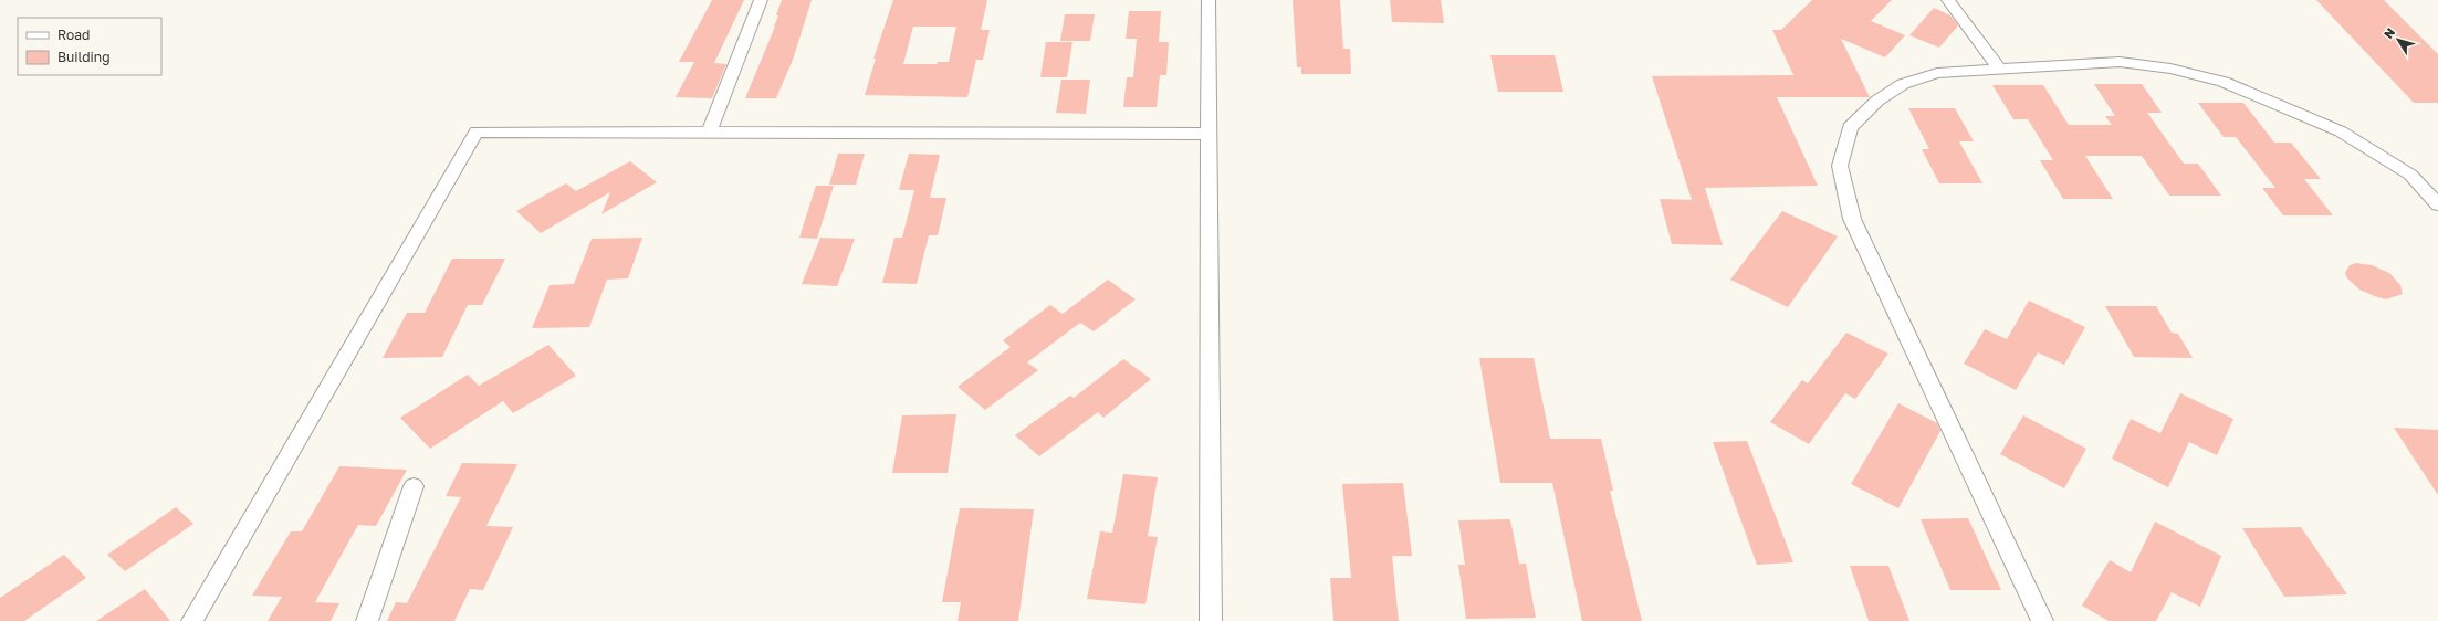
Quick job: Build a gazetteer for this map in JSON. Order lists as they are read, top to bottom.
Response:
{
  "legend": ["Road", "Building"],
  "north": "top left"
}
